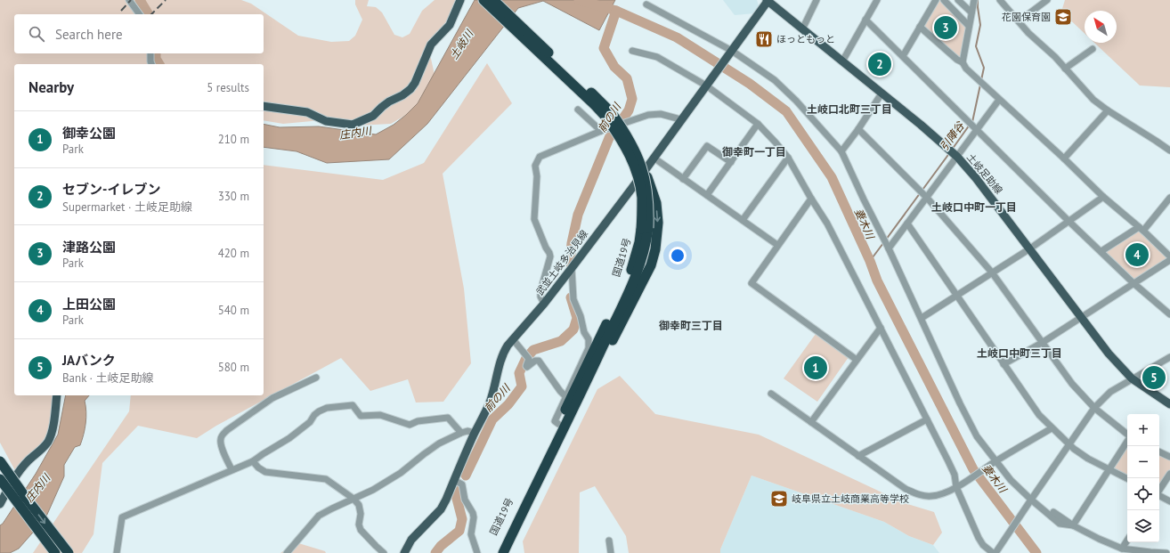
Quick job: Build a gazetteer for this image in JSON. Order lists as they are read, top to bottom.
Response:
{
  "streets": {
    "highway": ["国道19号"],
    "main road": ["土岐足助線", "武並土岐多治見線"]
  },
  "crossings": [
    ["土岐足助線", "武並土岐多治見線"]
  ],
  "districts": [
    "土岐口北町三丁目",
    "御幸町一丁目",
    "土岐口中町一丁目",
    "御幸町三丁目",
    "土岐口中町三丁目"
  ],
  "water": [
    "土岐川",
    "前の川",
    "庄内川",
    "引陣谷",
    "妻木川"
  ],
  "places": {
    "school or university": ["花園保育園", "岐阜県立土岐商業高等学校"],
    "restaurant": ["ほっともっと"]
  },
  "north": "top left",
  "page": {
    "pins": [
      "3",
      "2",
      "4",
      "1",
      "5"
    ],
    "search": "Search here",
    "heading": ["Nearby", "5 results"],
    "list": [
      {
        "mark": "1",
        "name": "御幸公園",
        "note": "Park",
        "value": "210 m"
      },
      {
        "mark": "2",
        "name": "セブン-イレブン",
        "note": "Supermarket · 土岐足助線",
        "value": "330 m"
      },
      {
        "mark": "3",
        "name": "津路公園",
        "note": "Park",
        "value": "420 m"
      },
      {
        "mark": "4",
        "name": "上田公園",
        "note": "Park",
        "value": "540 m"
      },
      {
        "mark": "5",
        "name": "JAバンク",
        "note": "Bank · 土岐足助線",
        "value": "580 m"
      }
    ],
    "map_buttons": ["+", "−"]
  }
}
